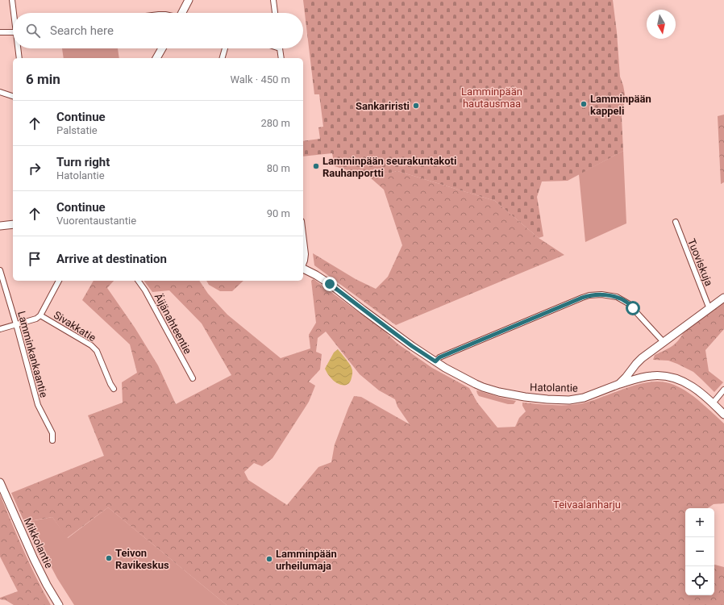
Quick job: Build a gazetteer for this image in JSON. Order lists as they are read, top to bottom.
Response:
{
  "streets": {
    "main road": ["Hatolantie", "Mikkolantie"],
    "street": [
      "Tuoviskuja",
      "Äijänahteentie",
      "Sivakkatie",
      "Lamminkankaantie"
    ]
  },
  "crossings": [
    ["Tuoviskuja", "Hatolantie"]
  ],
  "parks": ["Lamminpään hautausmaa", "Teivaalanharju"],
  "places": [
    "Lamminpään kappeli",
    "Sankariristi",
    "Lamminpään seurakuntakoti Rauhanportti",
    "Teivon Ravikeskus",
    "Lamminpään urheilumaja"
  ],
  "north": "bottom",
  "page": {
    "search": "Search here",
    "heading": ["6 min", "Walk · 450 m"],
    "list": [
      ["Continue", "Palstatie", "280 m"],
      ["Turn right", "Hatolantie", "80 m"],
      ["Continue", "Vuorentaustantie", "90 m"],
      "Arrive at destination"
    ],
    "map_buttons": ["+", "−"]
  }
}
